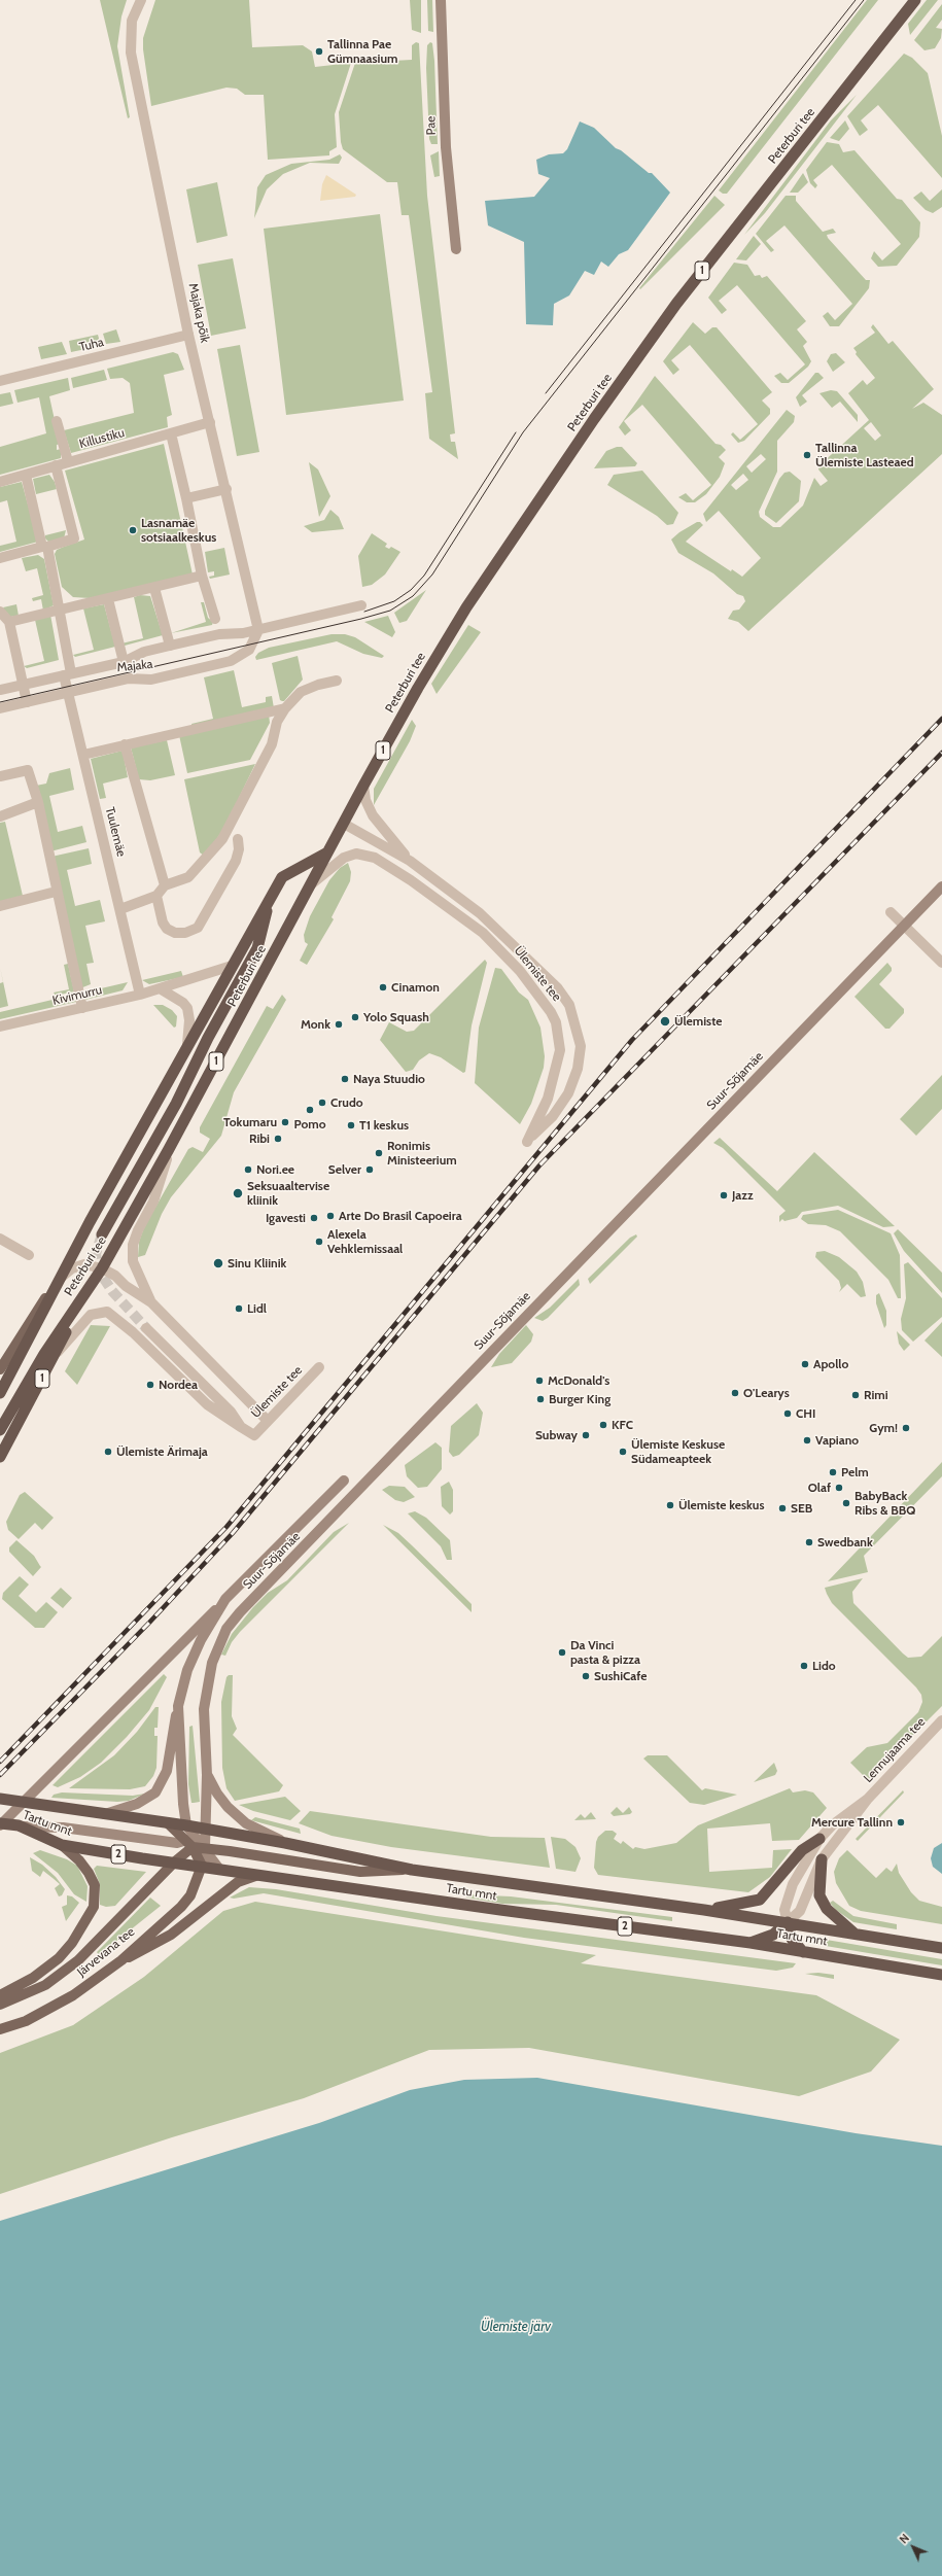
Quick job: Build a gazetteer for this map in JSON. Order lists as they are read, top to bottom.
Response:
{
  "streets": {
    "highway": [
      "Peterburi tee",
      "1",
      "Tartu mnt",
      "2"
    ],
    "main road": ["Pae", "Suur-Sõjamäe", "Järvevana tee"],
    "street": [
      "Majaka põik",
      "Tuha",
      "Killustiku",
      "Majaka",
      "Tuulemäe",
      "Ülemiste tee",
      "Kivimurru",
      "Lennujaama tee"
    ]
  },
  "crossings": [
    ["Peterburi tee", "1"],
    ["Peterburi tee", "Ülemiste tee"],
    ["Peterburi tee", "Kivimurru"],
    ["Majaka põik", "Tuha"],
    ["Majaka põik", "Killustiku"],
    ["Majaka põik", "Majaka"],
    ["Killustiku", "Tuulemäe"],
    ["Majaka", "Tuulemäe"],
    ["Tuulemäe", "Kivimurru"],
    ["Suur-Sõjamäe", "Tartu mnt"],
    ["Suur-Sõjamäe", "Järvevana tee"],
    ["Lennujaama tee", "Tartu mnt"],
    ["Tartu mnt", "Järvevana tee"]
  ],
  "water": ["Ülemiste järv"],
  "places": [
    "Tallinna Pae Gümnaasium",
    "Tallinna Ülemiste Lasteaed",
    "Lasnamäe sotsiaalkeskus",
    "Cinamon",
    "Yolo Squash",
    "Ülemiste",
    "Monk",
    "Naya Stuudio",
    "Crudo",
    "Pomo",
    "Tokumaru",
    "T1 keskus",
    "Ribi",
    "Ronimis Ministeerium",
    "Nori.ee",
    "Selver",
    "Seksuaaltervise kliinik",
    "Jazz",
    "Arte Do Brasil Capoeira",
    "Igavesti",
    "Alexela Vehklemissaal",
    "Sinu Kliinik",
    "Lidl",
    "Apollo",
    "McDonald's",
    "Nordea",
    "O'Learys",
    "Rimi",
    "Burger King",
    "CHI",
    "KFC",
    "Gym!",
    "Subway",
    "Vapiano",
    "Ülemiste Ärimaja",
    "Ülemiste Keskuse Südameapteek",
    "Pelm",
    "Olaf",
    "BabyBack Ribs & BBQ",
    "Ülemiste keskus",
    "SEB",
    "Swedbank",
    "Da Vinci pasta & pizza",
    "Lido",
    "SushiCafe",
    "Mercure Tallinn"
  ],
  "north": "top left"
}
